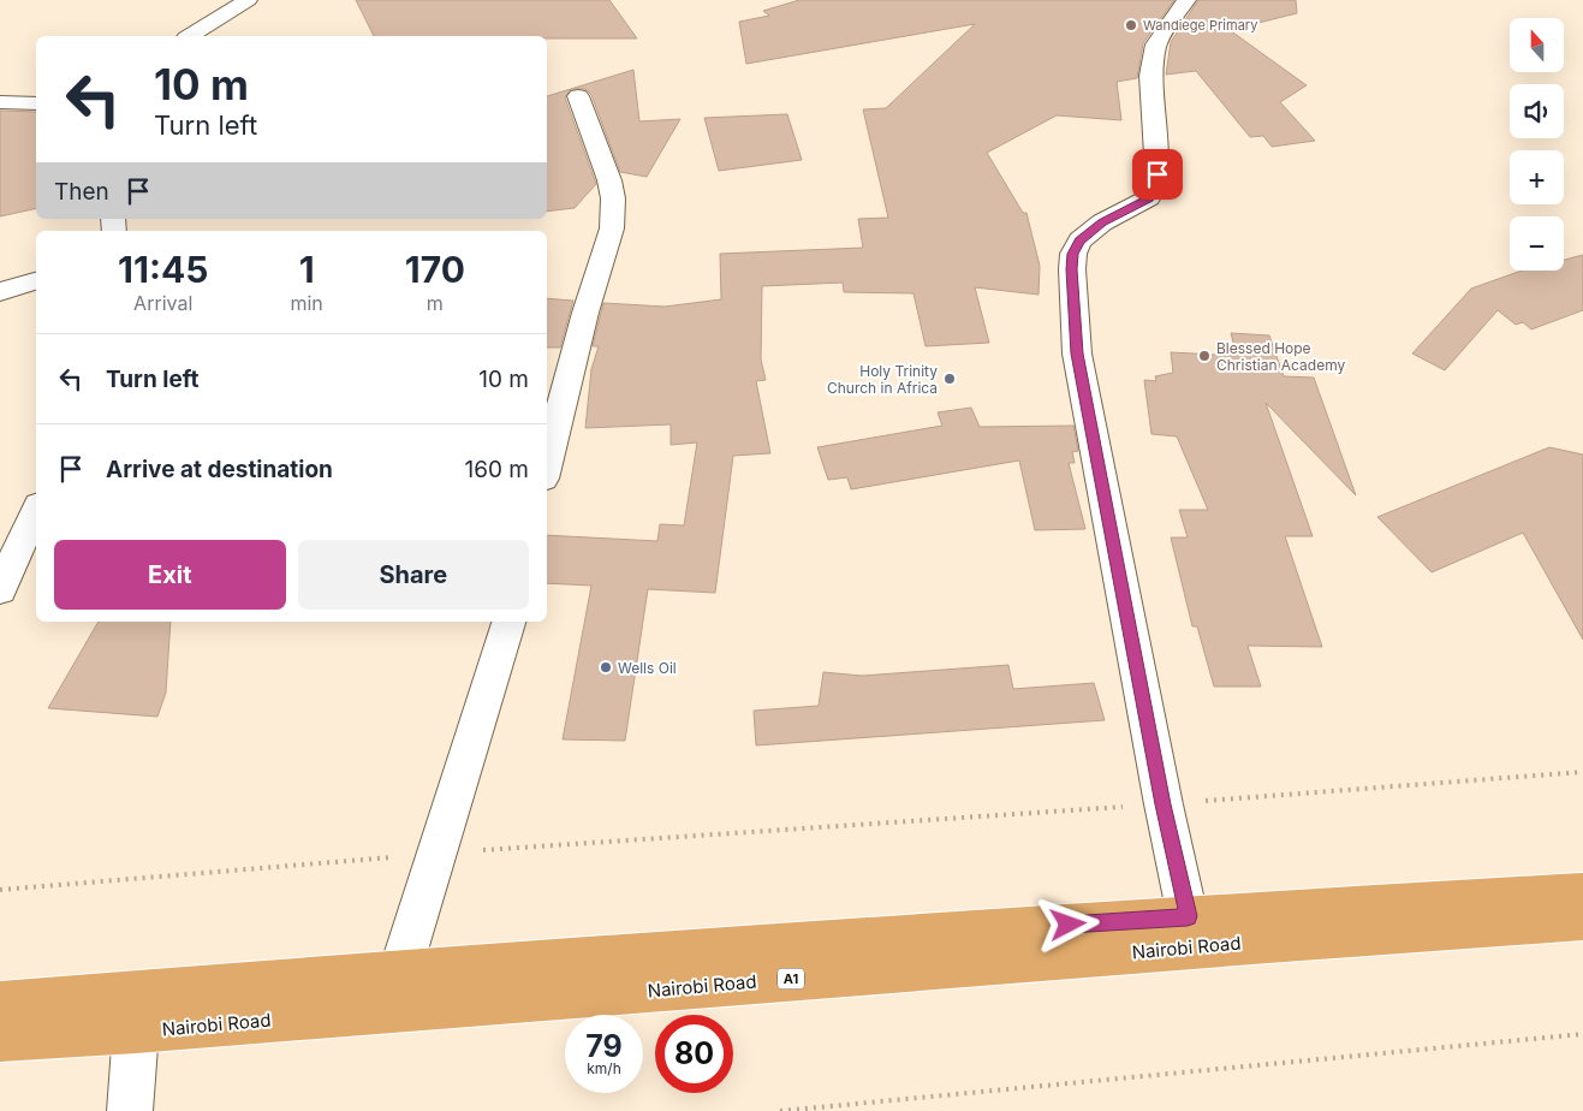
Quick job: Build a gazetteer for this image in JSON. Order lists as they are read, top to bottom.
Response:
{
  "streets": {
    "highway": ["Nairobi Road", "A1"]
  },
  "places": [
    "Wandiege Primary",
    "Blessed Hope Christian Academy",
    "Holy Trinity Church in Africa",
    "Wells Oil"
  ],
  "north": "top",
  "page": {
    "map_buttons": ["+", "−"],
    "turn": ["10 m", "Turn left"],
    "then": "Then",
    "eta": [
      "11:45",
      "Arrival",
      "1",
      "min",
      "170",
      "m"
    ],
    "list": [
      {
        "name": "Turn left",
        "value": "10 m"
      },
      {
        "name": "Arrive at destination",
        "value": "160 m"
      }
    ],
    "buttons": ["Exit", "Share"],
    "speed": "79 km/h",
    "limit": "80"
  }
}
